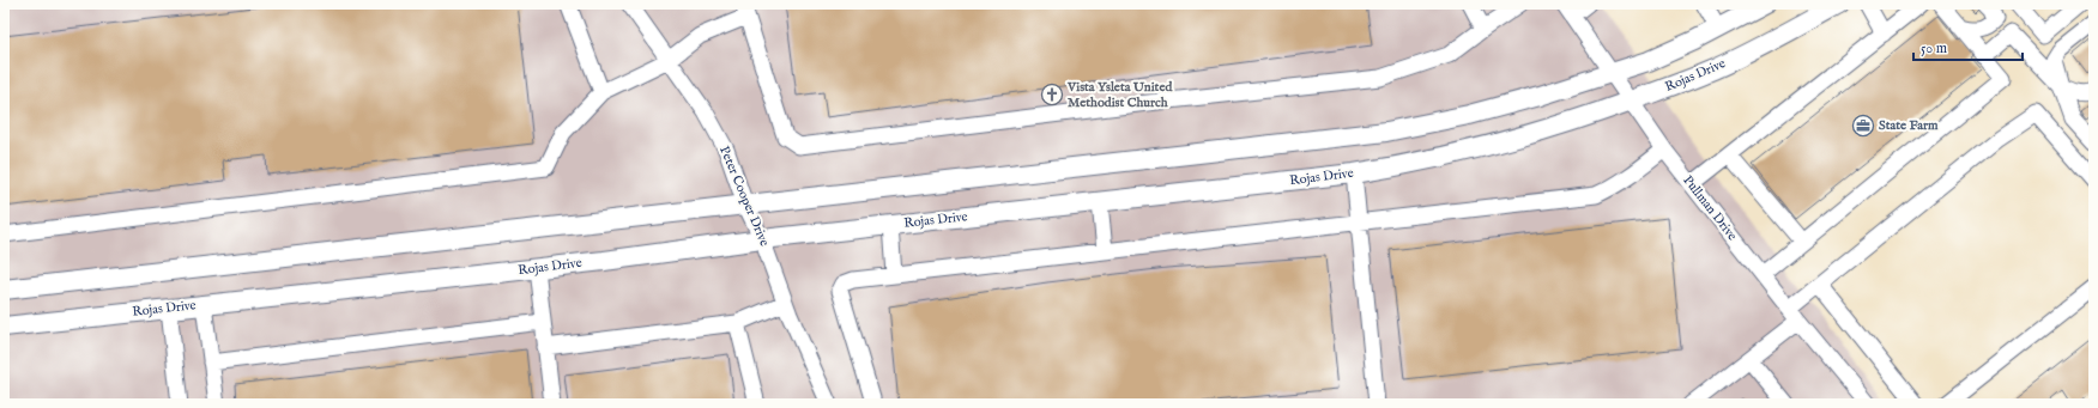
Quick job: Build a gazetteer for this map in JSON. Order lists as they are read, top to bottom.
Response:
{
  "streets": {
    "main road": ["Rojas Drive"],
    "street": ["Peter Cooper Drive", "Pullman Drive"]
  },
  "crossings": [
    ["Rojas Drive", "Peter Cooper Drive"],
    ["Rojas Drive", "Pullman Drive"]
  ],
  "places": {
    "church": ["Vista Ysleta United Methodist Church"],
    "office": ["State Farm"]
  },
  "scale_bar": "50 m"
}
